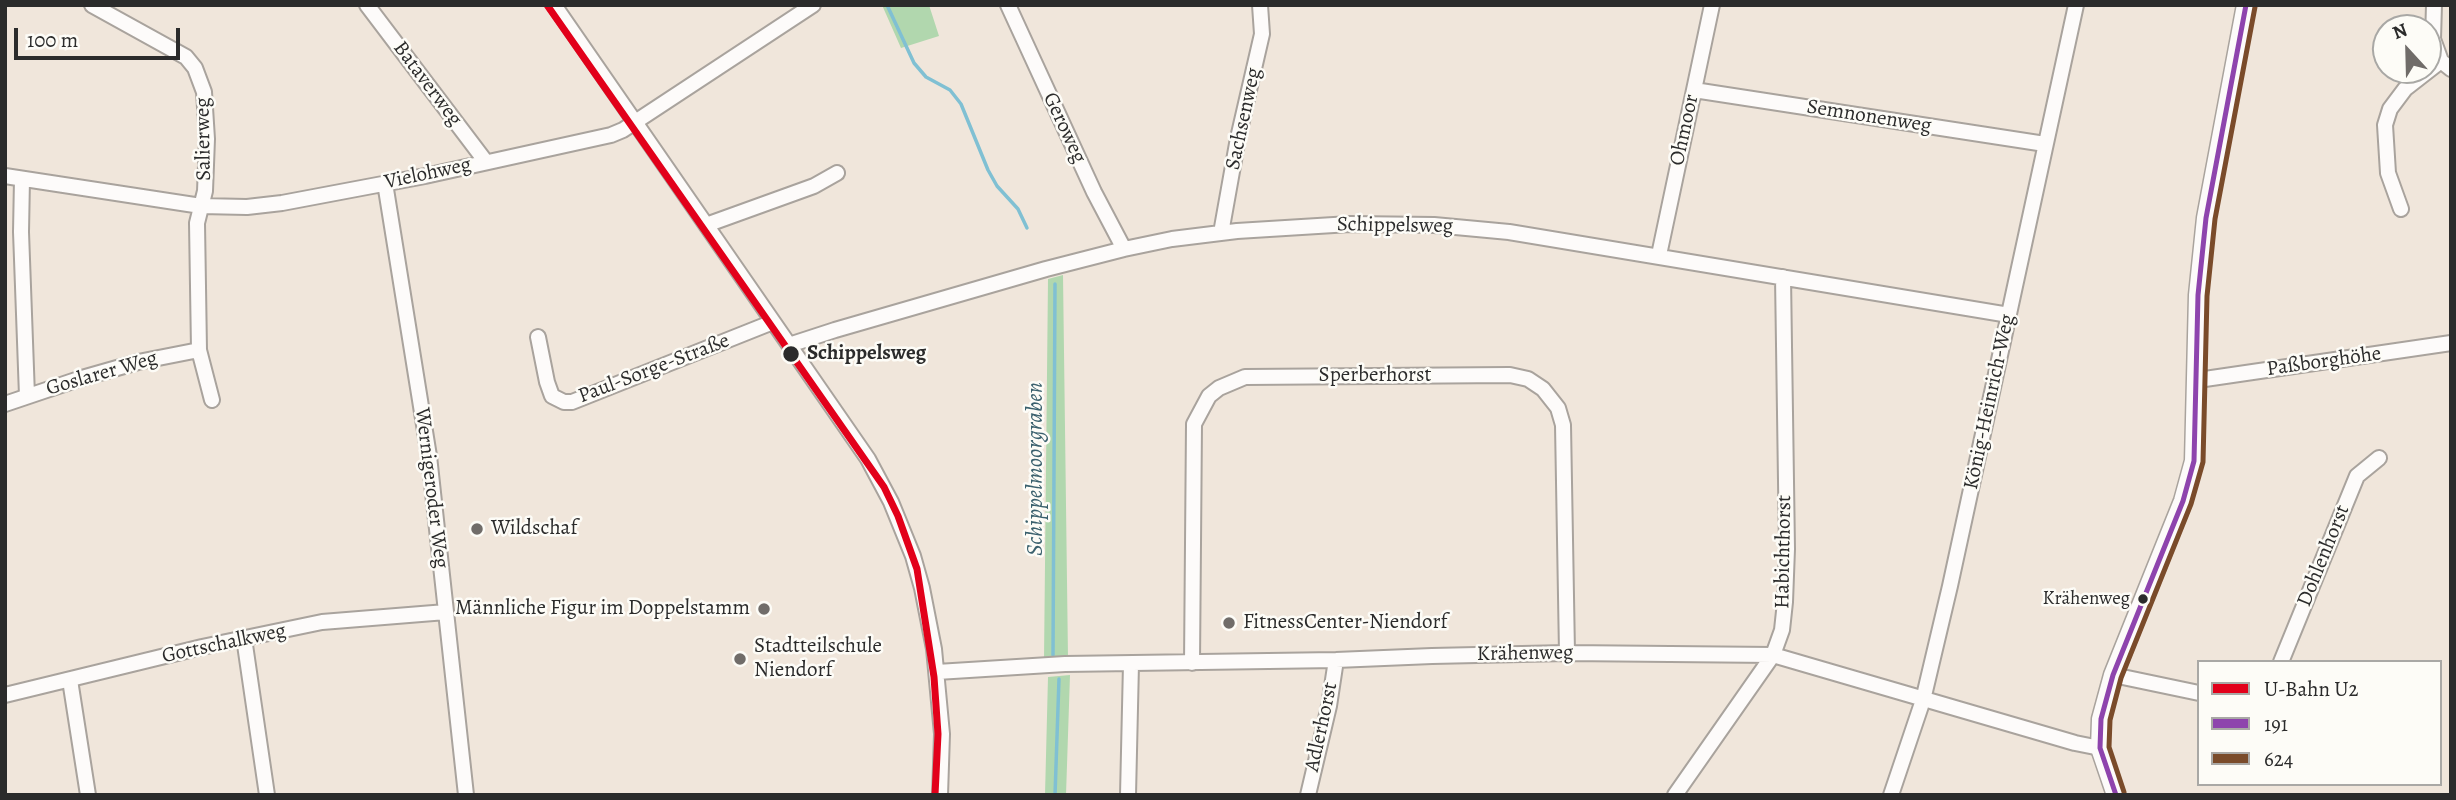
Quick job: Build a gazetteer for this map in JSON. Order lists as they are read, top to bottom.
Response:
{
  "streets": {
    "street": [
      "Bataverweg",
      "Semnonenweg",
      "Sachsenweg",
      "Geroweg",
      "Ohmoor",
      "Salierweg",
      "Vielohweg",
      "Schippelsweg",
      "Paßborghöhe",
      "Paul-Sorge-Straße",
      "Goslarer Weg",
      "Sperberhorst",
      "König-Heinrich-Weg",
      "Wernigeroder Weg",
      "Habichthorst",
      "Dohlenhorst",
      "Gottschalkweg",
      "Krähenweg",
      "Adlerhorst"
    ]
  },
  "crossings": [
    ["Bataverweg", "Vielohweg"],
    ["Semnonenweg", "Ohmoor"],
    ["Semnonenweg", "König-Heinrich-Weg"],
    ["Sachsenweg", "Schippelsweg"],
    ["Geroweg", "Schippelsweg"],
    ["Ohmoor", "Schippelsweg"],
    ["Salierweg", "Vielohweg"],
    ["Salierweg", "Goslarer Weg"],
    ["Vielohweg", "Wernigeroder Weg"],
    ["Schippelsweg", "König-Heinrich-Weg"],
    ["Schippelsweg", "Habichthorst"],
    ["Sperberhorst", "Krähenweg"],
    ["König-Heinrich-Weg", "Krähenweg"],
    ["Wernigeroder Weg", "Gottschalkweg"],
    ["Habichthorst", "Krähenweg"],
    ["Krähenweg", "Adlerhorst"]
  ],
  "water": ["Schippelmoorgraben"],
  "places": [
    "Schippelsweg",
    "Wildschaf",
    "Krähenweg",
    "Männliche Figur im Doppelstamm",
    "FitnessCenter-Niendorf",
    "Stadtteilschule Niendorf"
  ],
  "lines": ["metro line U2", "transit line 191", "transit line 624"],
  "legend": ["U-Bahn U2", "191", "624"],
  "scale_bar": "100 m",
  "north": "top"
}
